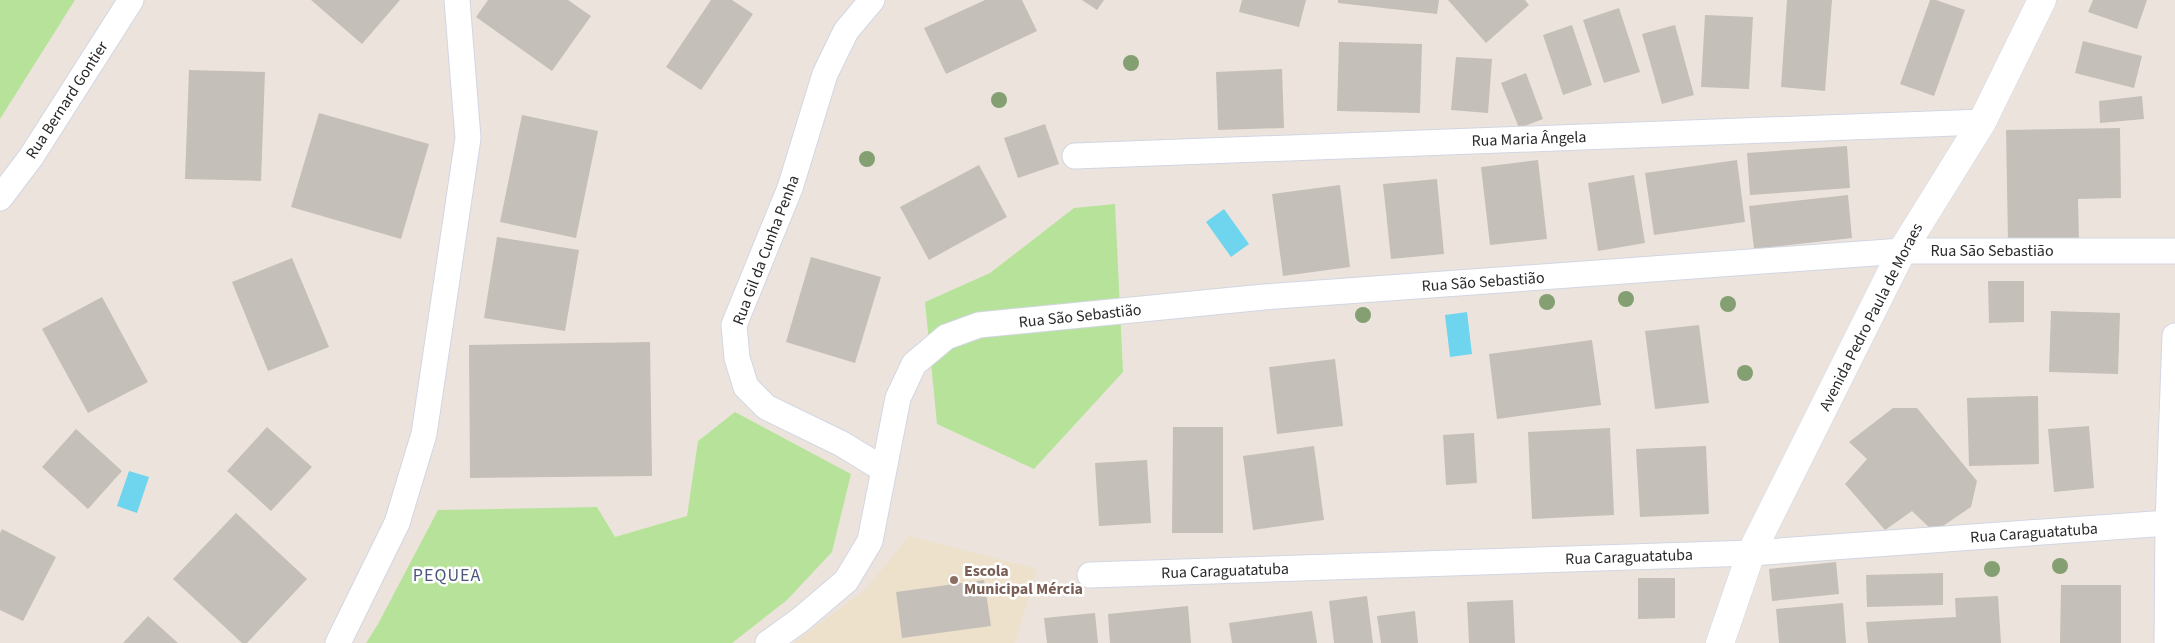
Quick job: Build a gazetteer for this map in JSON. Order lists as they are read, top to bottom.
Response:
{
  "streets": {
    "main road": ["Avenida Pedro Paula de Moraes"],
    "street": [
      "Rua Bernard Gontier",
      "Rua Maria Ângela",
      "Rua Gil da Cunha Penha",
      "Rua São Sebastião",
      "Rua Caraguatatuba"
    ]
  },
  "crossings": [
    ["Rua Maria Ângela", "Avenida Pedro Paula de Moraes"],
    ["Rua Gil da Cunha Penha", "Rua São Sebastião"],
    ["Rua São Sebastião", "Avenida Pedro Paula de Moraes"],
    ["Avenida Pedro Paula de Moraes", "Rua Caraguatatuba"]
  ],
  "districts": ["PEQUEA"],
  "places": ["Escola Municipal Mércia"]
}
